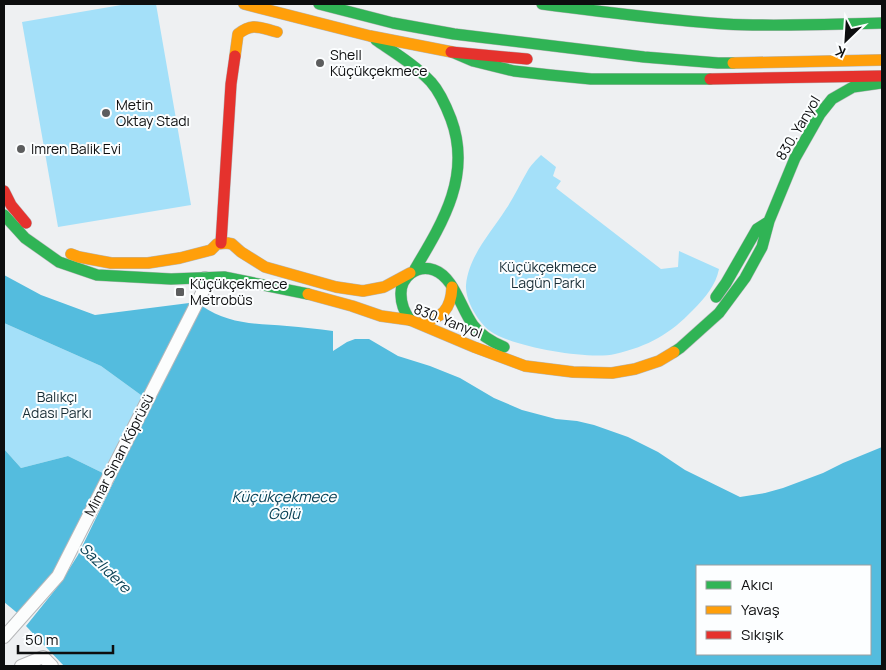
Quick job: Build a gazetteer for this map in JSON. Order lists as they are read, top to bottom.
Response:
{
  "streets": {
    "main road": ["830. Yanyol"],
    "street": ["Mimar Sinan Köprüsü"]
  },
  "crossings": [
    ["830. Yanyol", "Mimar Sinan Köprüsü"]
  ],
  "water": ["Küçükçekmece Gölü", "Sazlıdere"],
  "parks": ["Küçükçekmece Lagün Parkı", "Balıkçı Adası Parkı"],
  "places": {
    "other": ["Shell Küçükçekmece", "Metin Oktay Stadı", "Imren Balik Evi"],
    "transit": ["Küçükçekmece Metrobüs"]
  },
  "legend": ["Akıcı", "Yavaş", "Sıkışık"],
  "scale_bar": "50 m",
  "north": "bottom left"
}
